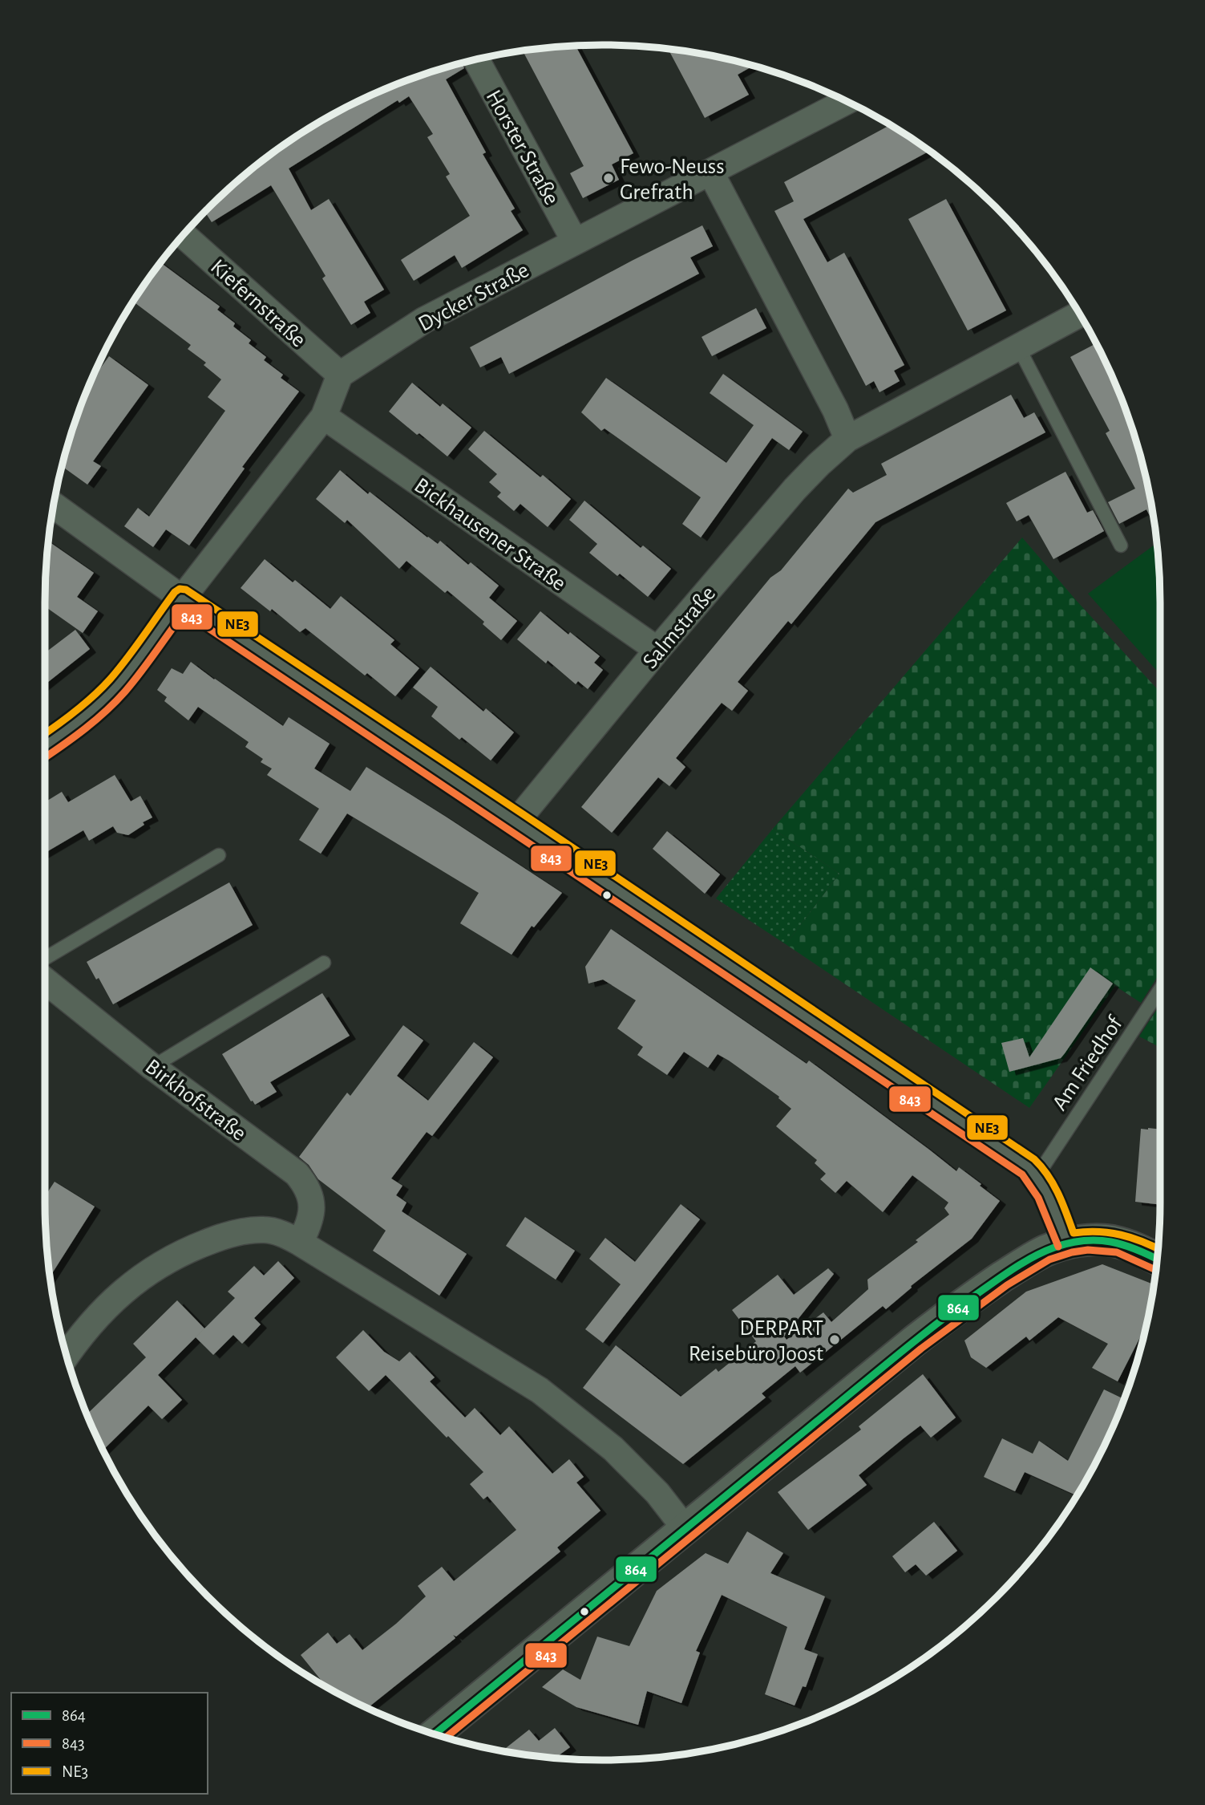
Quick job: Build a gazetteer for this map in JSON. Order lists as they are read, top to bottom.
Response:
{
  "streets": {
    "street": [
      "Horster Straße",
      "Dycker Straße",
      "Kiefernstraße",
      "Bickhausener Straße",
      "Salmstraße",
      "Birkhofstraße"
    ],
    "lane": ["Am Friedhof"]
  },
  "crossings": [
    ["Horster Straße", "Dycker Straße"],
    ["Dycker Straße", "Kiefernstraße"],
    ["Bickhausener Straße", "Salmstraße"]
  ],
  "places": ["Fewo-Neuss Grefrath", "DERPART Reisebüro Joost"],
  "lines": ["transit line NE3", "transit line 843", "transit line 864"],
  "legend": ["864", "843", "NE3"]
}
